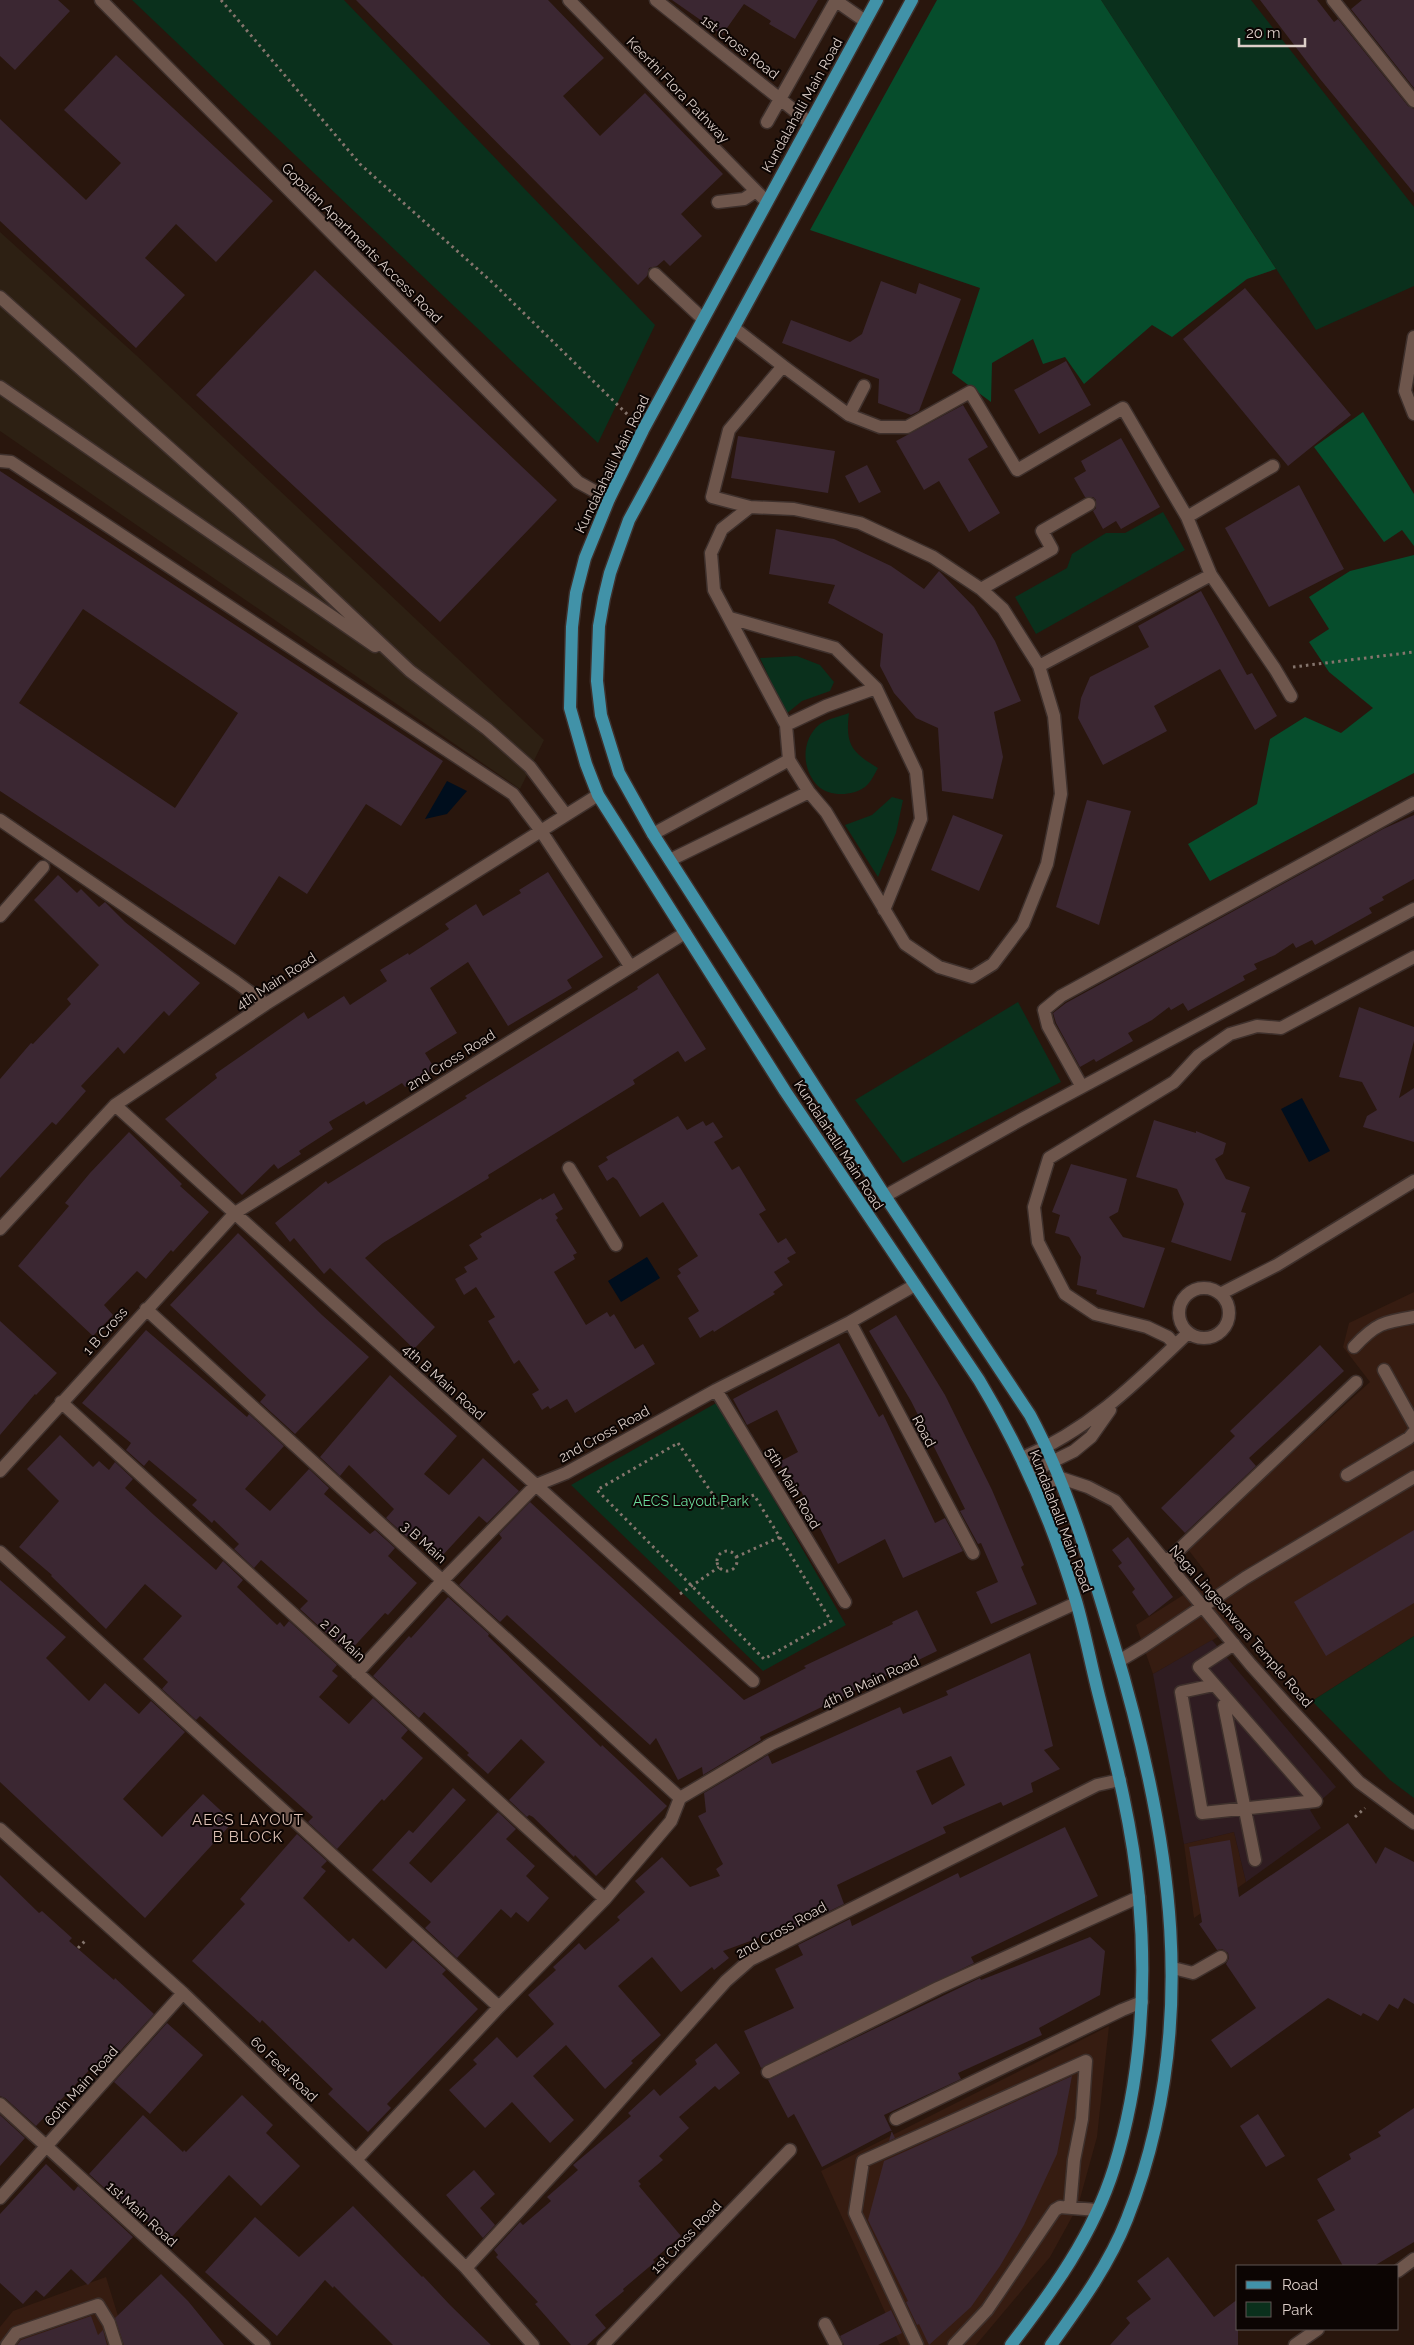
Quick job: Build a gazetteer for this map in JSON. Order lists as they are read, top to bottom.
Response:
{
  "streets": {
    "main road": ["Kundalahalli Main Road"],
    "street": [
      "1st Cross Road",
      "Keerthi Flora Pathway",
      "Gopalan Apartments Access Road",
      "4th Main Road",
      "2nd Cross Road",
      "1 B Cross",
      "4th B Main Road",
      "Road",
      "5th Main Road",
      "3 B Main",
      "Naga Lingeshwara Temple Road",
      "2 B Main",
      "60 Feet Road",
      "60th Main Road",
      "1st Main Road"
    ]
  },
  "crossings": [
    ["1st Cross Road", "Kundalahalli Main Road"],
    ["Keerthi Flora Pathway", "Kundalahalli Main Road"],
    ["Kundalahalli Main Road", "Gopalan Apartments Access Road"],
    ["Kundalahalli Main Road", "4th Main Road"],
    ["Kundalahalli Main Road", "2nd Cross Road"],
    ["Kundalahalli Main Road", "4th B Main Road"],
    ["Kundalahalli Main Road", "Naga Lingeshwara Temple Road"],
    ["4th Main Road", "4th B Main Road"],
    ["2nd Cross Road", "1 B Cross"],
    ["2nd Cross Road", "4th B Main Road"],
    ["2nd Cross Road", "Road"],
    ["2nd Cross Road", "5th Main Road"],
    ["2nd Cross Road", "3 B Main"],
    ["2nd Cross Road", "2 B Main"],
    ["2nd Cross Road", "60 Feet Road"],
    ["1 B Cross", "4th B Main Road"],
    ["1 B Cross", "3 B Main"],
    ["1 B Cross", "2 B Main"],
    ["4th B Main Road", "3 B Main"],
    ["60 Feet Road", "60th Main Road"],
    ["60th Main Road", "1st Main Road"]
  ],
  "districts": ["AECS LAYOUT B BLOCK"],
  "parks": ["AECS Layout Park"],
  "legend": ["Road", "Park"],
  "scale_bar": "20 m"
}
